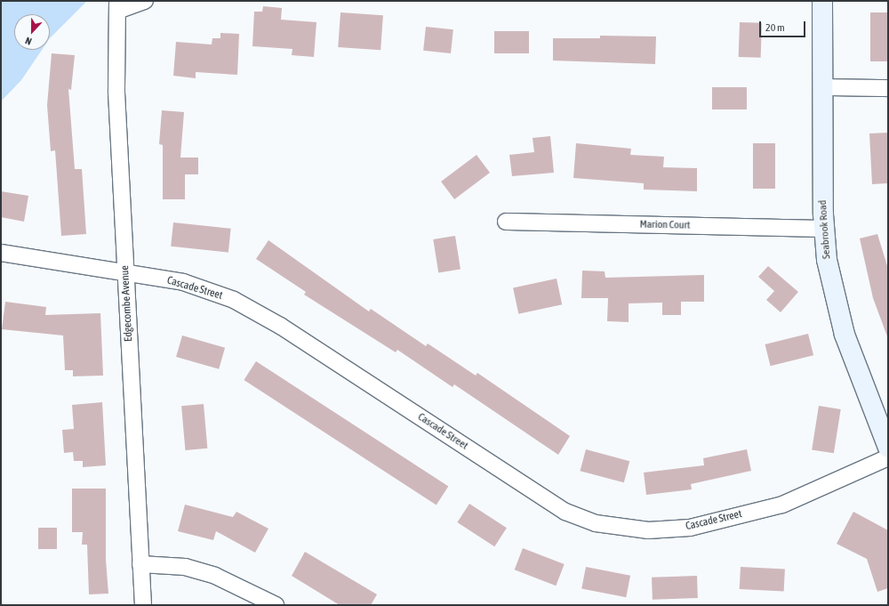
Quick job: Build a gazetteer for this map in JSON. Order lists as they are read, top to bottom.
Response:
{
  "streets": {
    "street": [
      "Marion Court",
      "Seabrook Road",
      "Cascade Street",
      "Edgecombe Avenue"
    ]
  },
  "crossings": [
    ["Marion Court", "Seabrook Road"],
    ["Cascade Street", "Edgecombe Avenue"]
  ],
  "scale_bar": "20 m",
  "north": "bottom"
}
